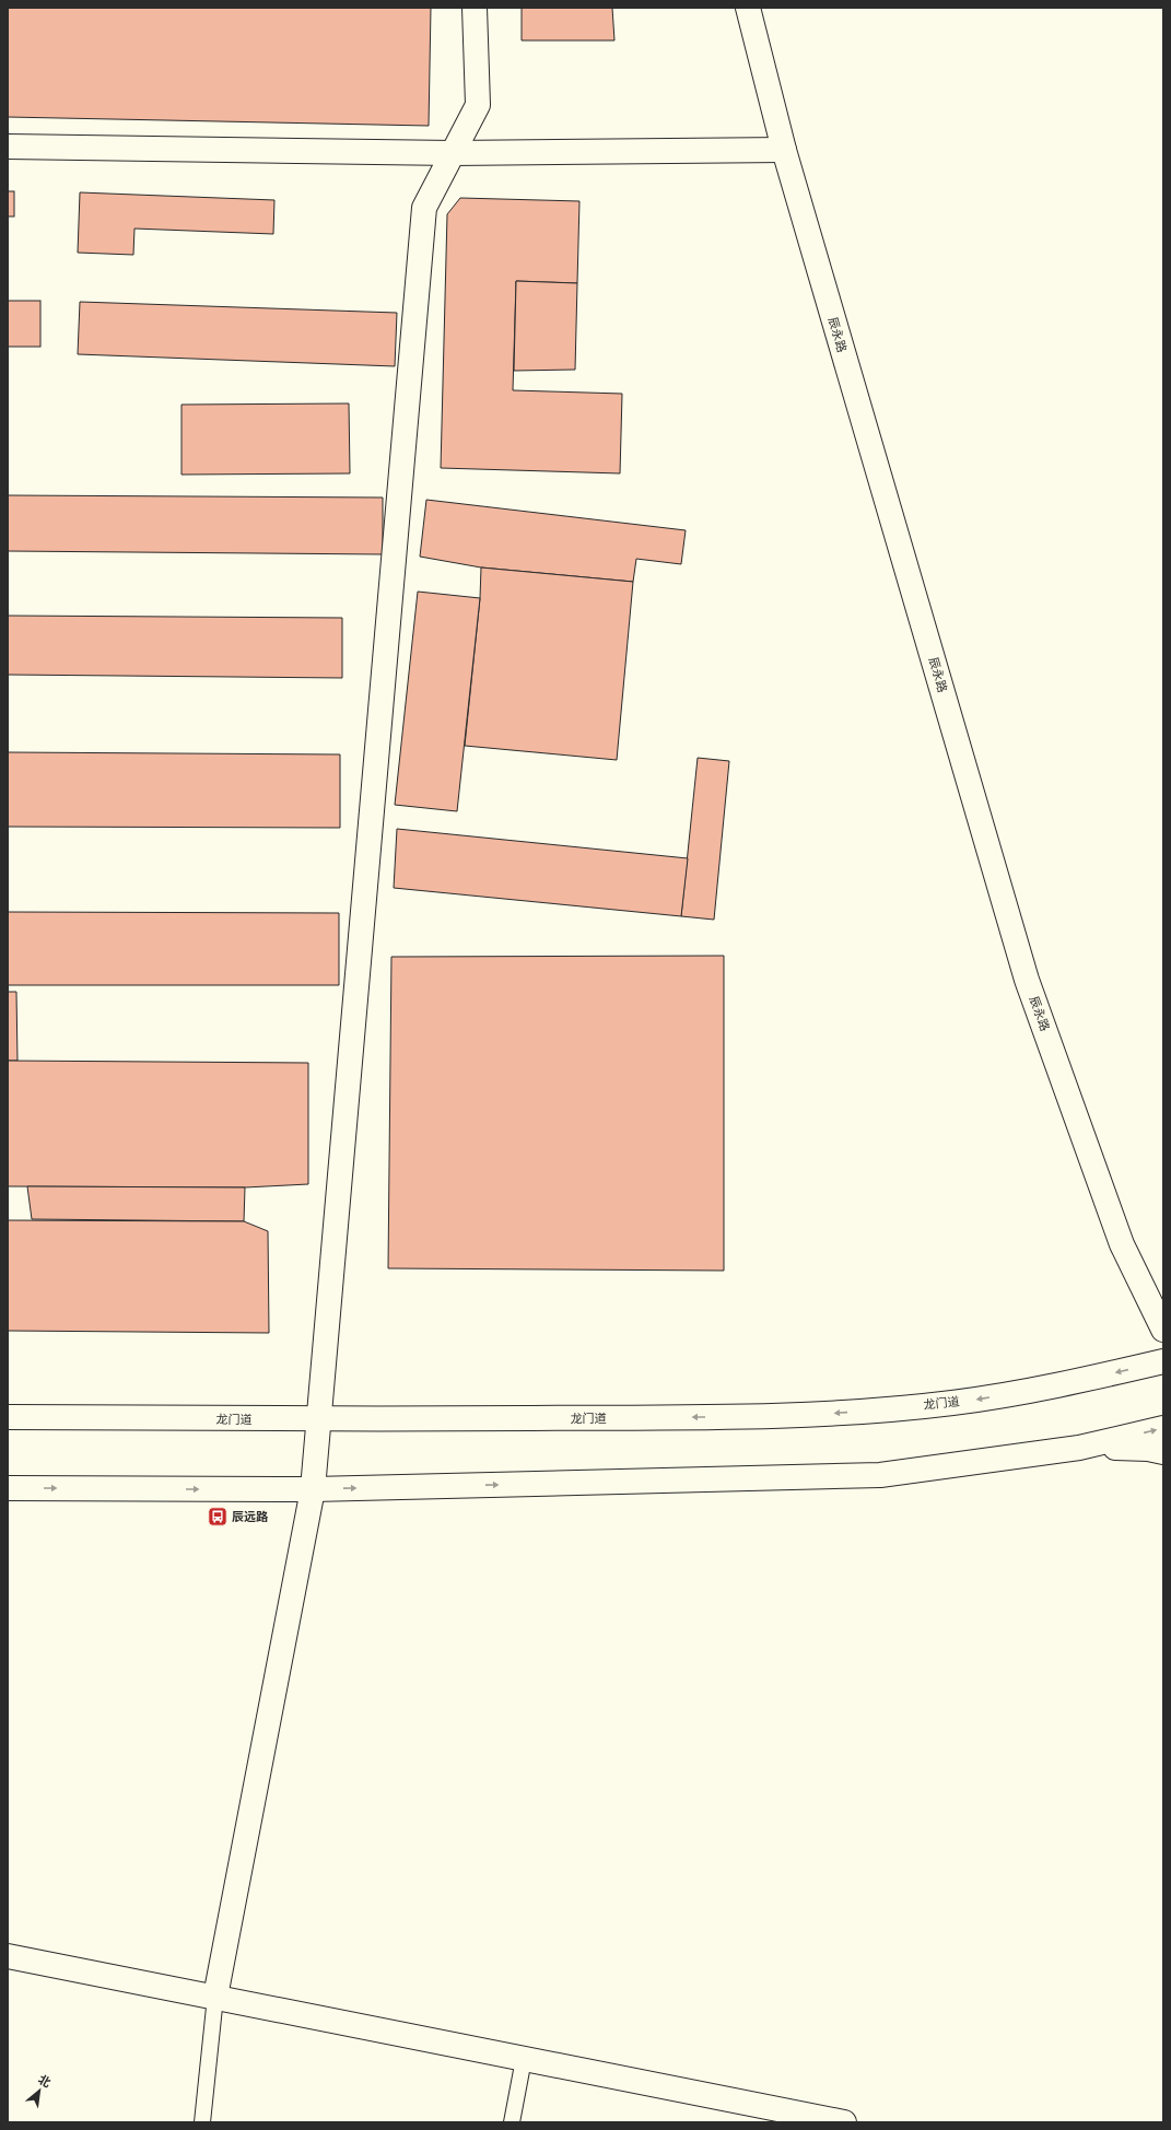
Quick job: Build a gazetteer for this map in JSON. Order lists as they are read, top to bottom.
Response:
{
  "streets": {
    "main road": ["辰永路", "龙门道"]
  },
  "places": {
    "bus stop": ["辰远路"]
  },
  "north": "top right"
}
